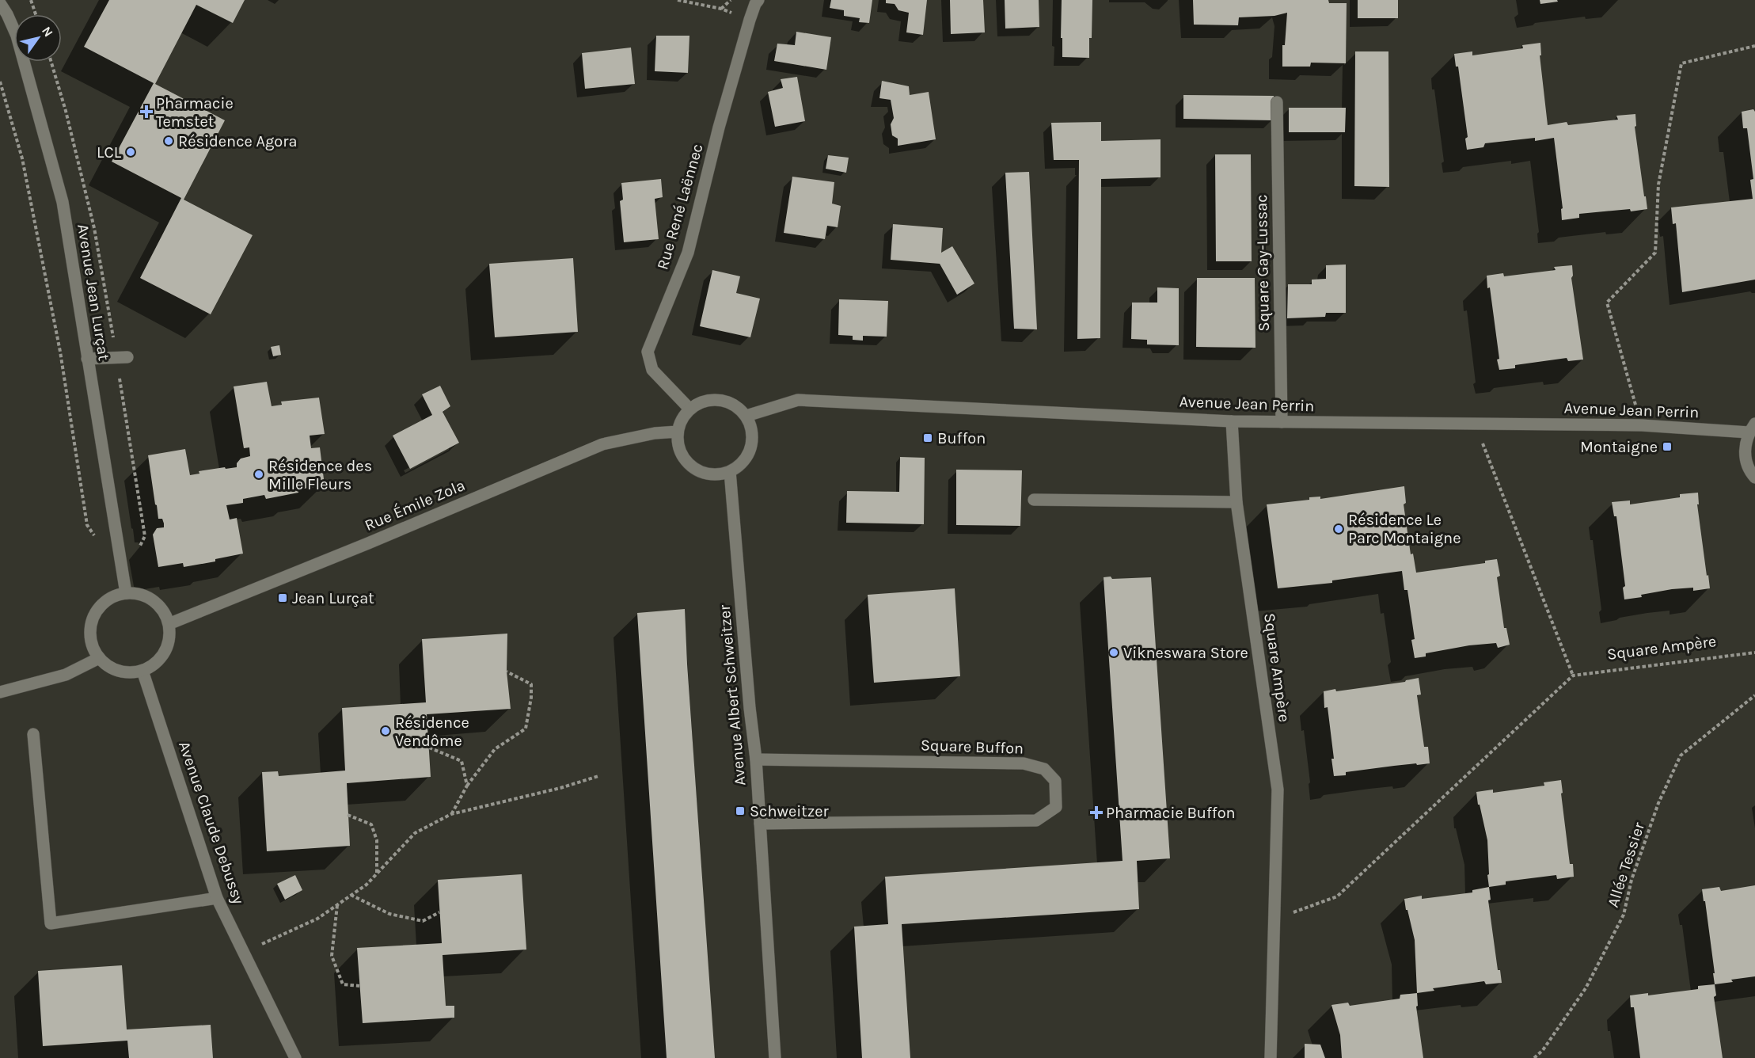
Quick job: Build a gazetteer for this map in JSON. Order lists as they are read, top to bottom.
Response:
{
  "streets": {
    "street": [
      "Rue René Laënnec",
      "Square Gay-Lussac",
      "Avenue Jean Lurçat",
      "Avenue Jean Perrin",
      "Rue Émile Zola",
      "Square Ampère",
      "Avenue Albert Schweitzer",
      "Square Buffon",
      "Avenue Claude Debussy"
    ],
    "path": ["Allée Tessier"]
  },
  "crossings": [
    ["Rue René Laënnec", "Avenue Jean Perrin"],
    ["Rue René Laënnec", "Rue Émile Zola"],
    ["Rue René Laënnec", "Avenue Albert Schweitzer"],
    ["Square Gay-Lussac", "Avenue Jean Perrin"],
    ["Avenue Jean Lurçat", "Rue Émile Zola"],
    ["Avenue Jean Lurçat", "Avenue Claude Debussy"],
    ["Avenue Jean Perrin", "Rue Émile Zola"],
    ["Avenue Jean Perrin", "Square Ampère"],
    ["Avenue Jean Perrin", "Avenue Albert Schweitzer"],
    ["Rue Émile Zola", "Avenue Albert Schweitzer"],
    ["Rue Émile Zola", "Avenue Claude Debussy"],
    ["Avenue Albert Schweitzer", "Square Buffon"]
  ],
  "places": {
    "health": ["Pharmacie Temstet", "Pharmacie Buffon"],
    "other": [
      "Résidence Agora",
      "LCL",
      "Résidence des Mille Fleurs",
      "Résidence Le Parc Montaigne",
      "Vikneswara Store",
      "Résidence Vendôme"
    ],
    "transit": [
      "Buffon",
      "Montaigne",
      "Jean Lurçat",
      "Schweitzer"
    ]
  },
  "north": "top right"
}
